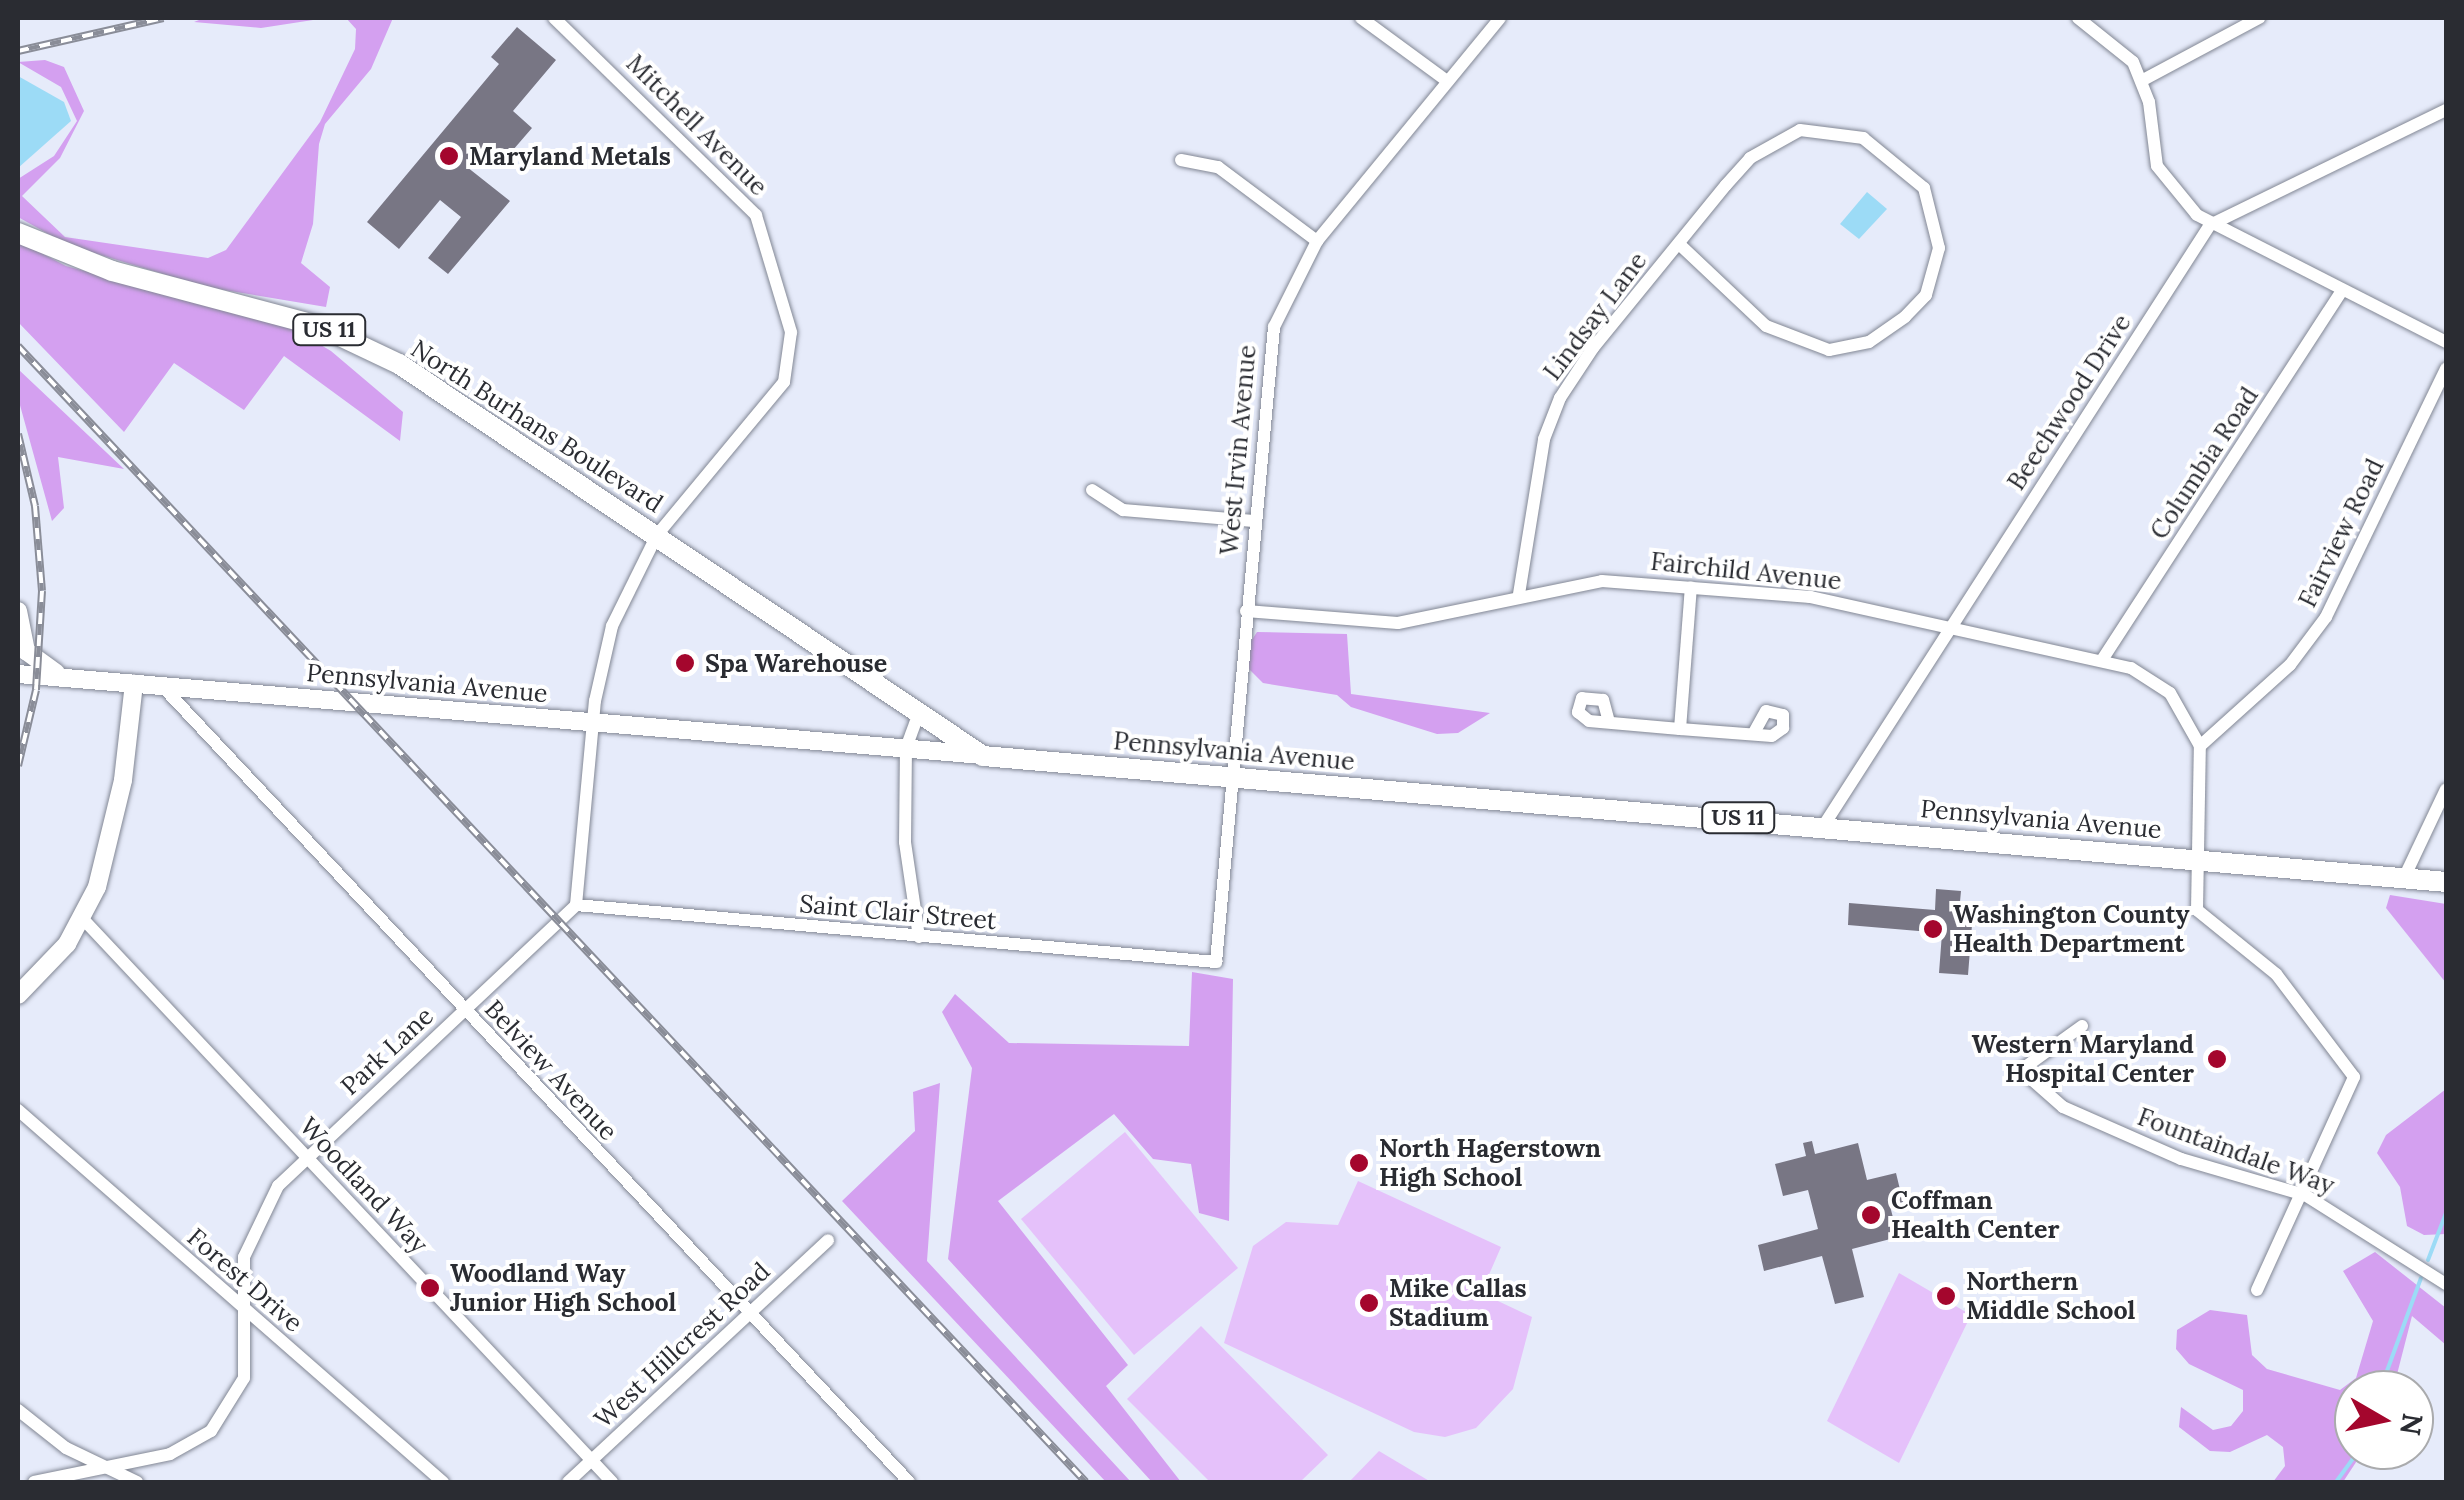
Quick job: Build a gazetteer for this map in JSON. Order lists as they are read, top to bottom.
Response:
{
  "streets": {
    "main road": ["US 11", "North Burhans Boulevard", "Pennsylvania Avenue"],
    "street": [
      "Mitchell Avenue",
      "Lindsay Lane",
      "Beechwood Drive",
      "West Irvin Avenue",
      "Columbia Road",
      "Fairview Road",
      "Fairchild Avenue",
      "Saint Clair Street",
      "Park Lane",
      "Belview Avenue",
      "Fountaindale Way",
      "Woodland Way",
      "Forest Drive",
      "West Hillcrest Road"
    ]
  },
  "crossings": [
    ["Mitchell Avenue", "North Burhans Boulevard"],
    ["Lindsay Lane", "Fairchild Avenue"],
    ["Beechwood Drive", "Fairchild Avenue"],
    ["Beechwood Drive", "Pennsylvania Avenue"],
    ["North Burhans Boulevard", "Pennsylvania Avenue"],
    ["West Irvin Avenue", "Fairchild Avenue"],
    ["West Irvin Avenue", "Pennsylvania Avenue"],
    ["West Irvin Avenue", "Saint Clair Street"],
    ["Columbia Road", "Fairchild Avenue"],
    ["Fairview Road", "Fairchild Avenue"],
    ["Pennsylvania Avenue", "Belview Avenue"],
    ["Saint Clair Street", "Park Lane"],
    ["Park Lane", "Belview Avenue"],
    ["Park Lane", "Woodland Way"],
    ["Park Lane", "Forest Drive"],
    ["Belview Avenue", "West Hillcrest Road"],
    ["Woodland Way", "West Hillcrest Road"]
  ],
  "places": [
    "Maryland Metals",
    "Spa Warehouse",
    "Washington County Health Department",
    "Western Maryland Hospital Center",
    "North Hagerstown High School",
    "Coffman Health Center",
    "Woodland Way Junior High School",
    "Northern Middle School",
    "Mike Callas Stadium"
  ],
  "north": "right"
}
